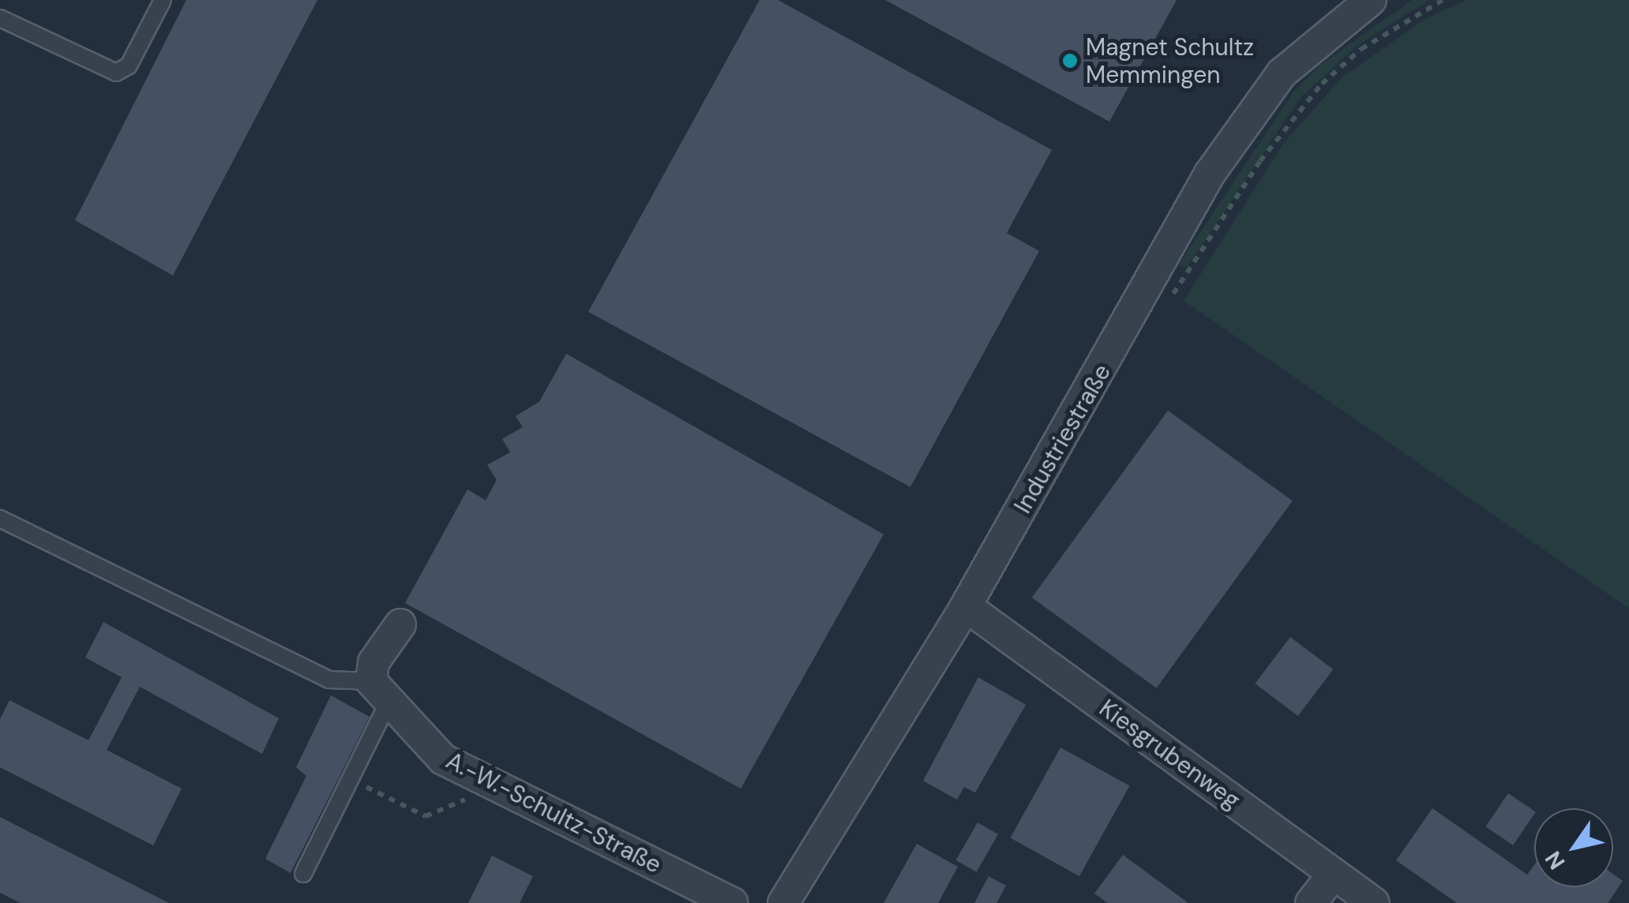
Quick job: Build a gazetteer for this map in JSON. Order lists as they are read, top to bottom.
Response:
{
  "streets": {
    "street": ["Industriestraße", "Kiesgrubenweg", "A.-W.-Schultz-Straße"]
  },
  "crossings": [
    ["Industriestraße", "Kiesgrubenweg"]
  ],
  "places": ["Magnet Schultz Memmingen"],
  "north": "bottom left"
}
